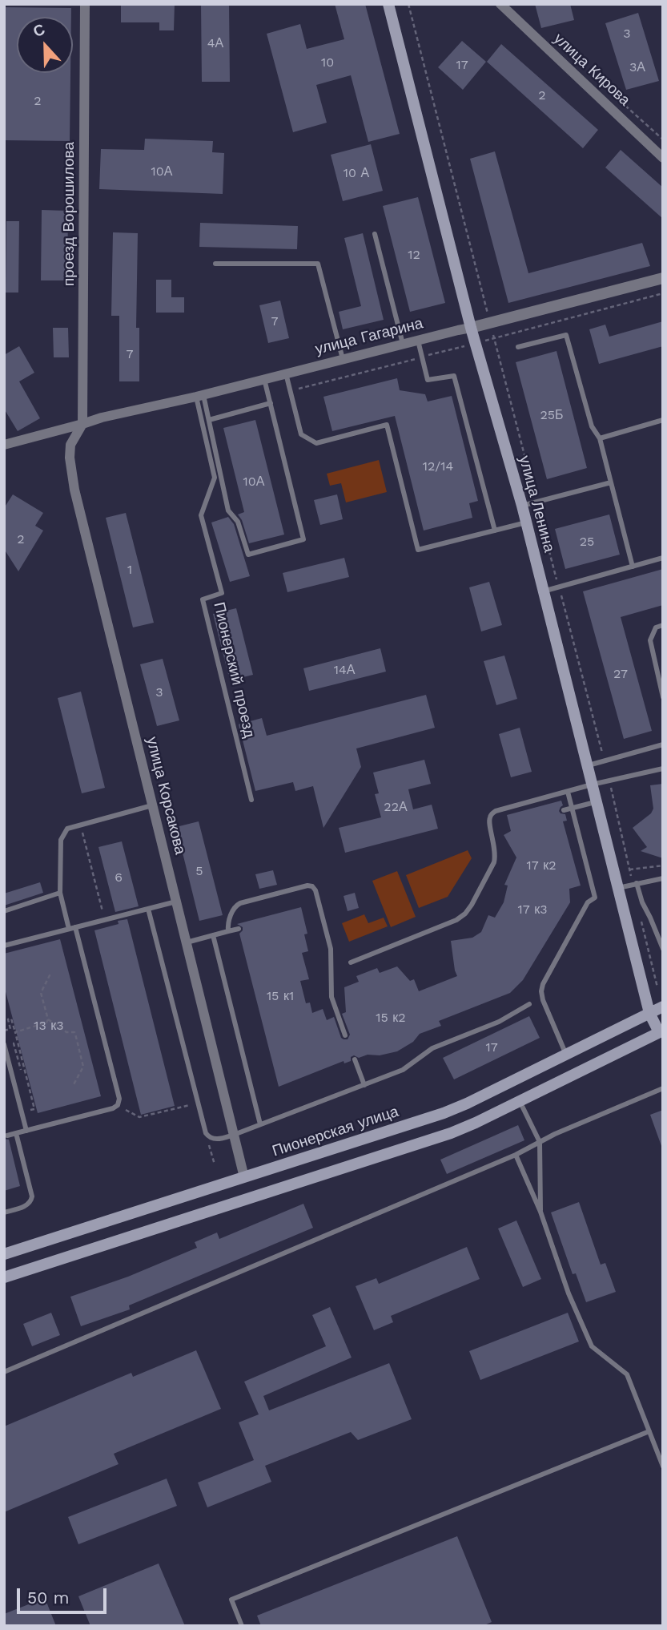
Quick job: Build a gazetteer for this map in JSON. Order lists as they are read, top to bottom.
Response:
{
  "streets": {
    "main road": ["улица Ленина", "Пионерская улица"],
    "street": [
      "улица Кирова",
      "проезд Ворошилова",
      "улица Гагарина",
      "улица Корсакова"
    ],
    "lane": ["Пионерский проезд"]
  },
  "crossings": [
    ["проезд Ворошилова", "улица Гагарина"],
    ["проезд Ворошилова", "улица Корсакова"],
    ["улица Гагарина", "улица Ленина"],
    ["улица Гагарина", "Пионерский проезд"],
    ["улица Гагарина", "улица Корсакова"],
    ["улица Ленина", "Пионерская улица"],
    ["улица Корсакова", "Пионерская улица"]
  ],
  "house_numbers": [
    "3",
    "4А",
    "10",
    "17",
    "3А",
    "2",
    "2",
    "10А",
    "10 А",
    "12",
    "7",
    "7",
    "25Б",
    "12/14",
    "10А",
    "2",
    "25",
    "1",
    "14А",
    "27",
    "3",
    "22А",
    "17 к2",
    "5",
    "6",
    "17 к3",
    "15 к1",
    "15 к2",
    "13 к3",
    "17"
  ],
  "scale_bar": "50 m",
  "north": "top"
}
